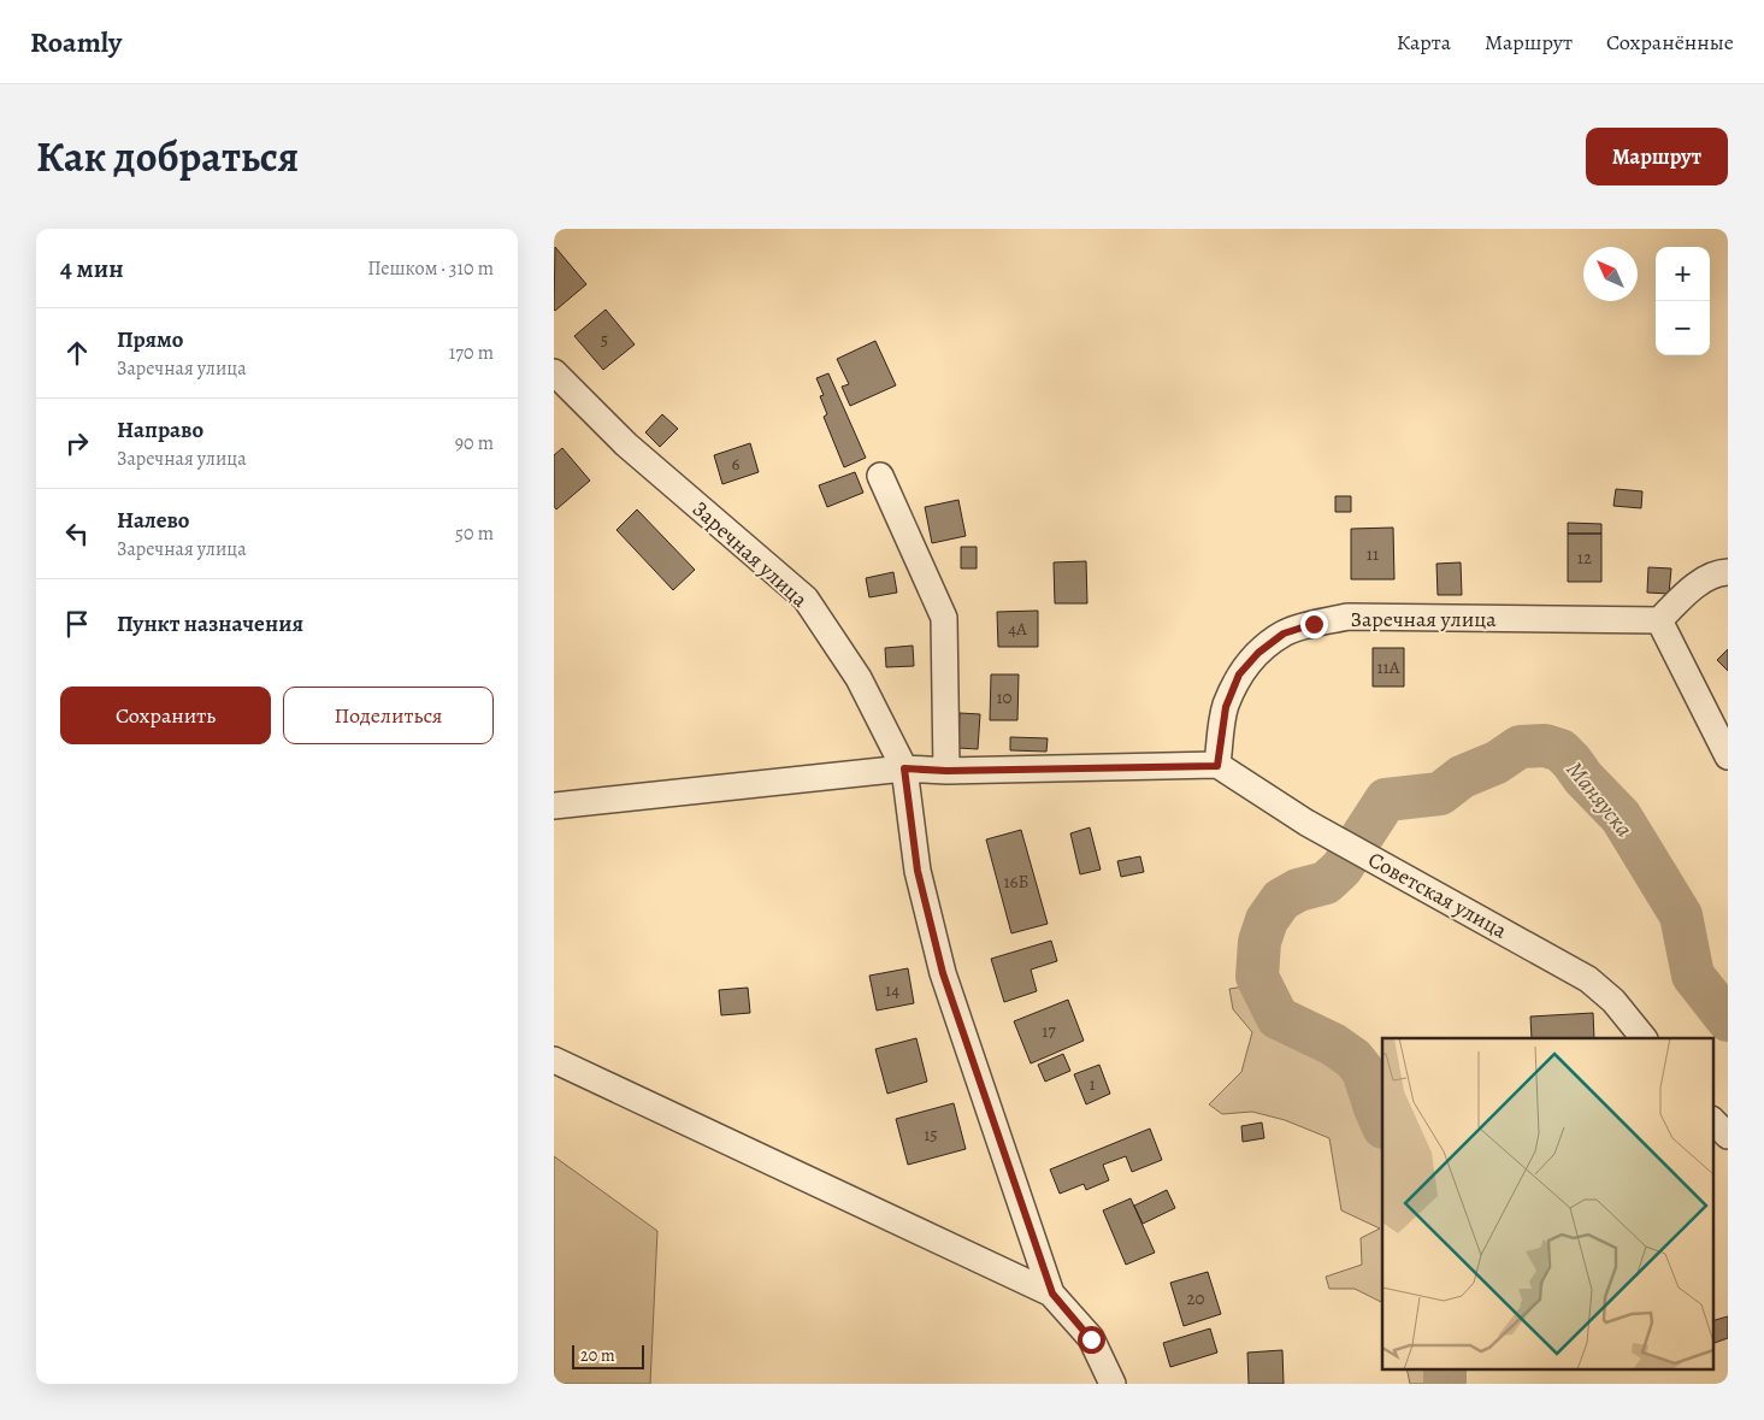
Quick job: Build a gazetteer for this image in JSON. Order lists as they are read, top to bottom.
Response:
{
  "streets": {
    "street": ["Заречная улица", "Советская улица"]
  },
  "crossings": [
    ["Заречная улица", "Советская улица"]
  ],
  "water": ["Маняуска"],
  "house_numbers": [
    "5",
    "6",
    "11",
    "12",
    "4А",
    "11А",
    "10",
    "16Б",
    "14",
    "17",
    "1",
    "15",
    "20"
  ],
  "scale_bar": "20 m",
  "north": "top left",
  "page": {
    "header": "Roamly",
    "nav": ["Карта", "Маршрут", "Сохранённые"],
    "title": "Как добраться",
    "buttons": [
      "Маршрут",
      ["Сохранить", "Поделиться"]
    ],
    "heading": ["4 мин", "Пешком · 310 m"],
    "map_buttons": ["+", "−"],
    "list": [
      ["Прямо", "Заречная улица", "170 m"],
      ["Направо", "Заречная улица", "90 m"],
      ["Налево", "Заречная улица", "50 m"],
      "Пункт назначения"
    ],
    "scale": "20 m"
  }
}
